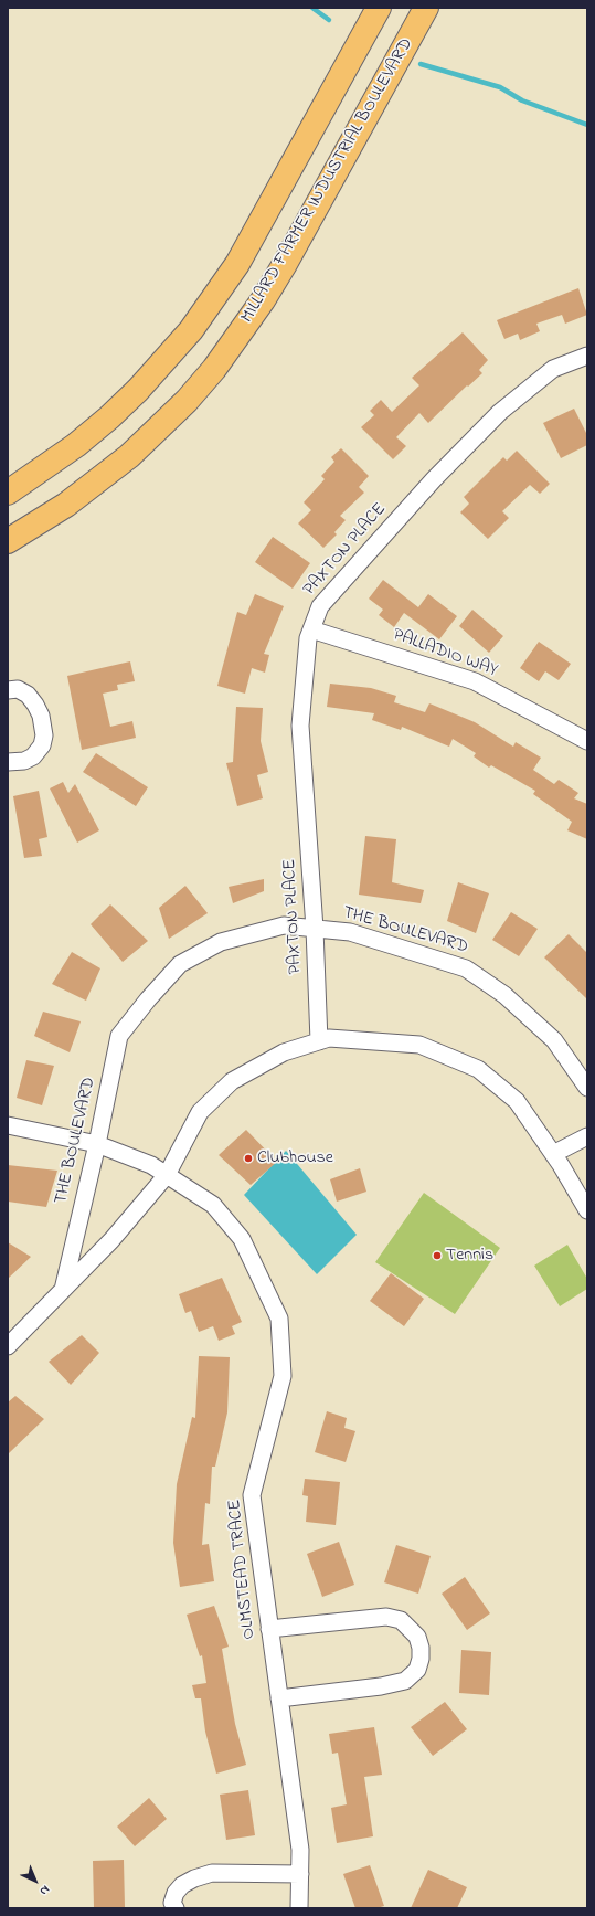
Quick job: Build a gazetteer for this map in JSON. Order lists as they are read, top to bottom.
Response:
{
  "streets": {
    "main road": ["MILLARD FARMER INDUSTRIAL BOULEVARD"],
    "street": [
      "PAXTON PLACE",
      "PALLADIO WAY",
      "THE BOULEVARD",
      "OLMSTEAD TRACE"
    ]
  },
  "crossings": [
    ["PAXTON PLACE", "PALLADIO WAY"],
    ["PAXTON PLACE", "THE BOULEVARD"],
    ["THE BOULEVARD", "OLMSTEAD TRACE"]
  ],
  "places": ["Clubhouse", "Tennis"],
  "north": "bottom right"
}
